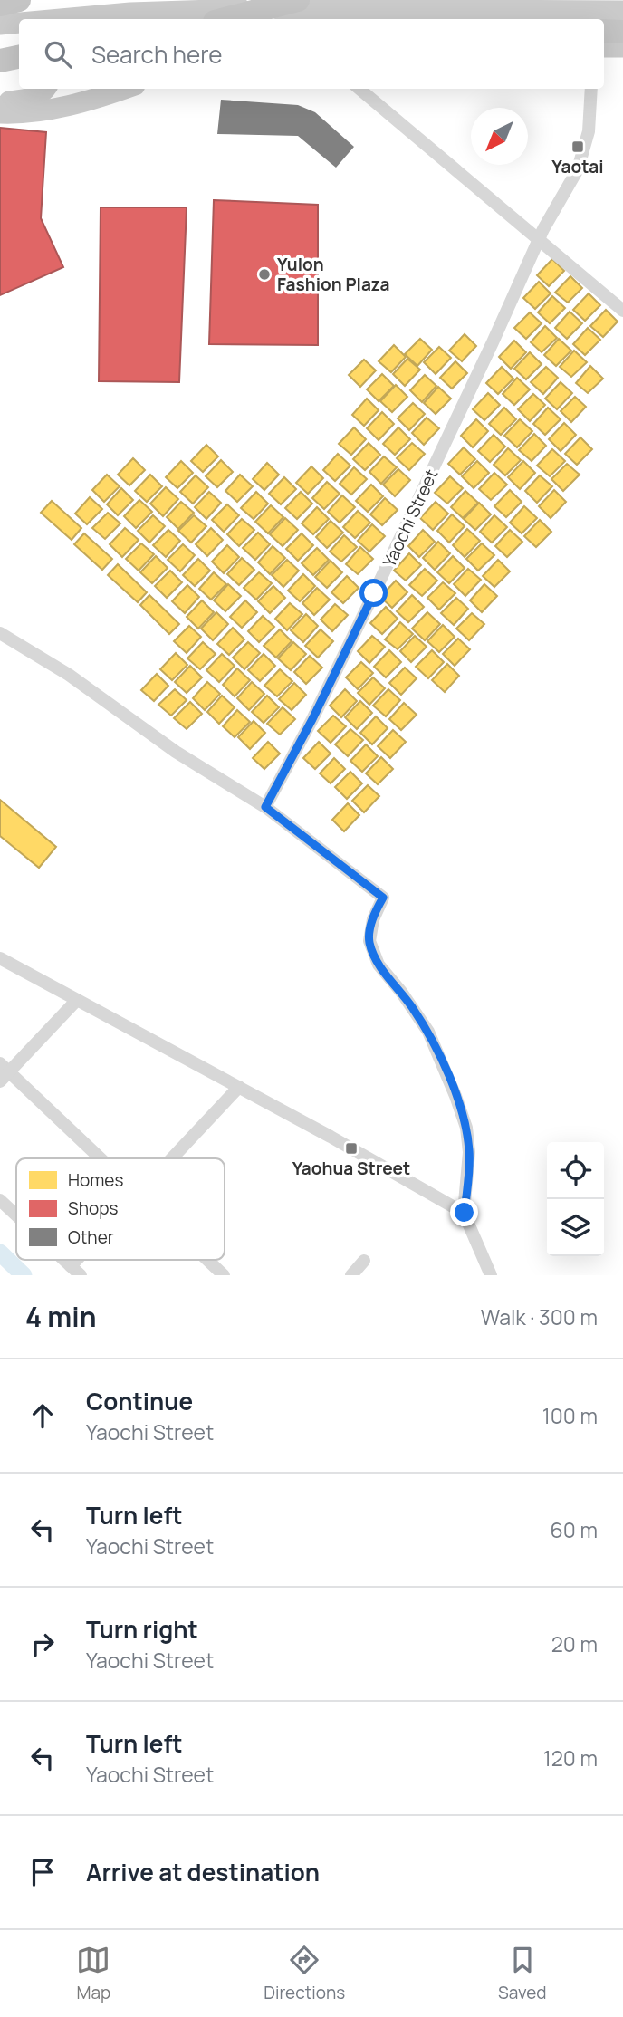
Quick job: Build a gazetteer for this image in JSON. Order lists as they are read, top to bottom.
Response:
{
  "streets": {
    "street": ["Yaochi Street"]
  },
  "places": {
    "transit": ["Yaotai", "Yaohua Street"],
    "other": ["Yulon Fashion Plaza"]
  },
  "legend": ["Homes", "Shops", "Other"],
  "north": "bottom left",
  "page": {
    "search": "Search here",
    "heading": ["4 min", "Walk · 300 m"],
    "list": [
      ["Continue", "Yaochi Street", "100 m"],
      ["Turn left", "Yaochi Street", "60 m"],
      ["Turn right", "Yaochi Street", "20 m"],
      ["Turn left", "Yaochi Street", "120 m"],
      "Arrive at destination"
    ],
    "nav": ["Map", "Directions", "Saved"]
  }
}
